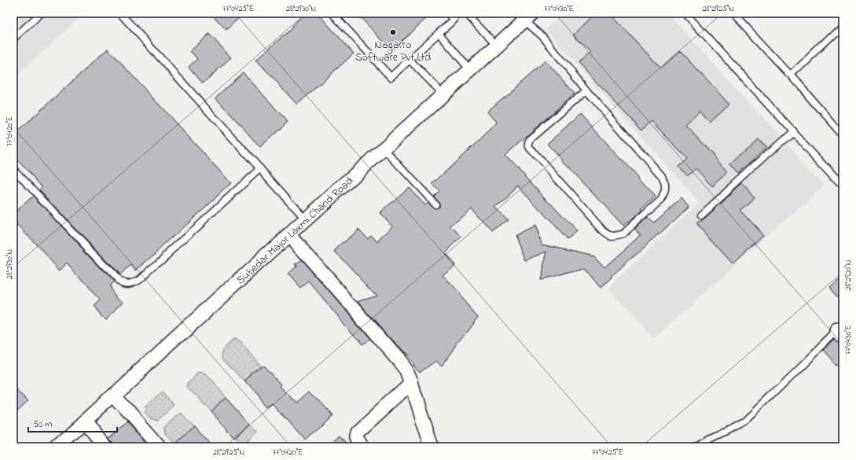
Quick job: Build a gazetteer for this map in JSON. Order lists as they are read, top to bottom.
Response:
{
  "streets": {
    "street": ["Subedar Major Laxmi Chand Road"]
  },
  "places": ["Nagarro Software Pvt Ltd"],
  "scale_bar": "50 m",
  "coordinates": [
    "77°04'25\"E",
    "28°29'30\"N",
    "77°04'30\"E",
    "28°29'25\"N",
    "77°04'20\"E",
    "28°29'20\"N"
  ]
}
